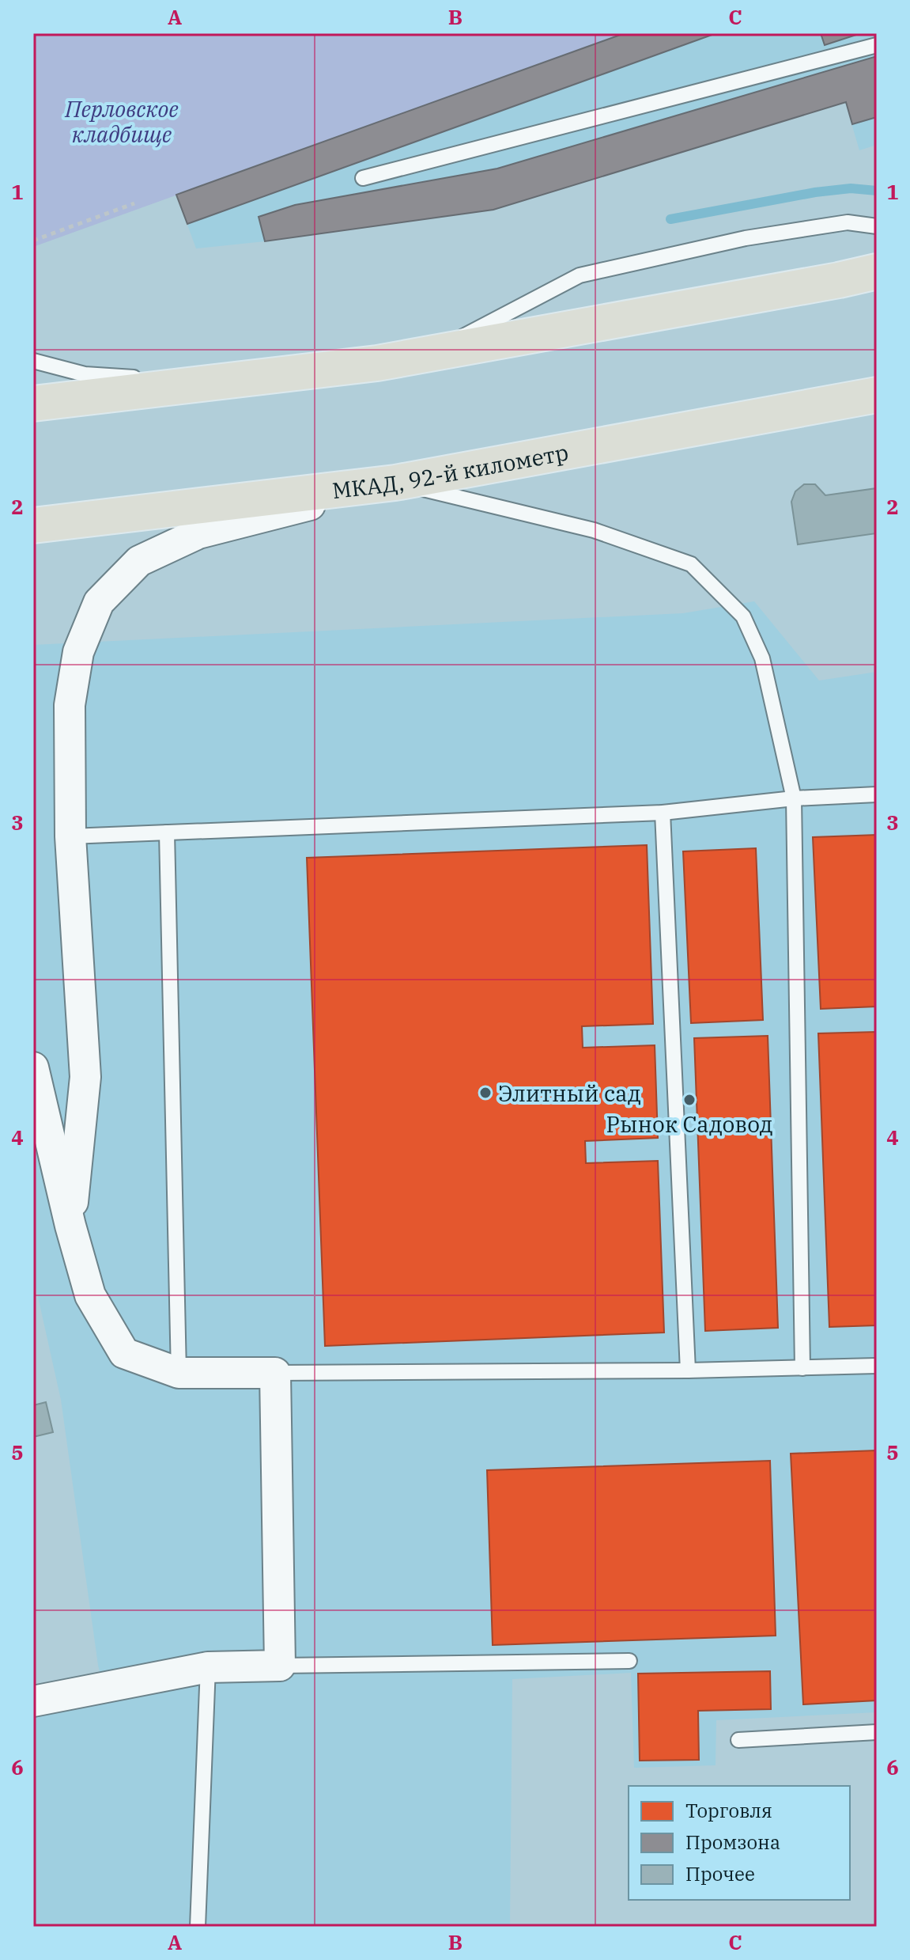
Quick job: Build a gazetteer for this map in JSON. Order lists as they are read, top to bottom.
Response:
{
  "streets": {
    "highway": ["МКАД, 92-й километр"]
  },
  "parks": ["Перловское кладбище"],
  "places": ["Элитный сад", "Рынок Садовод"],
  "legend": ["Торговля", "Промзона", "Прочее"],
  "grid": {
    "columns": ["A", "B", "C"],
    "rows": [
      "1",
      "2",
      "3",
      "4",
      "5",
      "6"
    ]
  }
}
